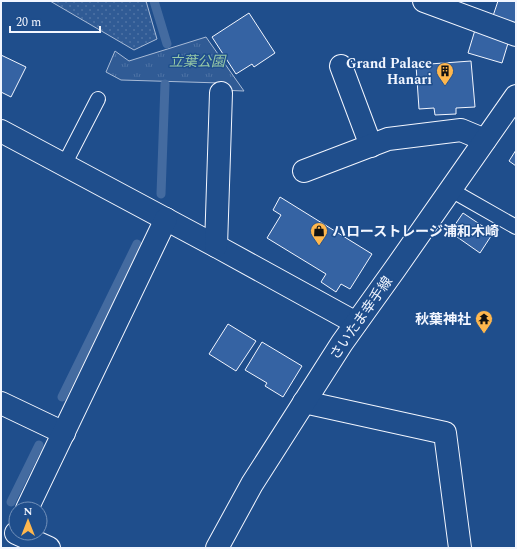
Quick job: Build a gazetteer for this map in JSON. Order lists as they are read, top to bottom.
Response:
{
  "streets": {
    "street": ["さいたま幸手線"]
  },
  "parks": ["立葉公園"],
  "places": {
    "building": ["Grand Palace Hanari"],
    "shop": ["ハローストレージ浦和木崎"],
    "temple": ["秋葉神社"]
  },
  "scale_bar": "20 m",
  "north": "top"
}
